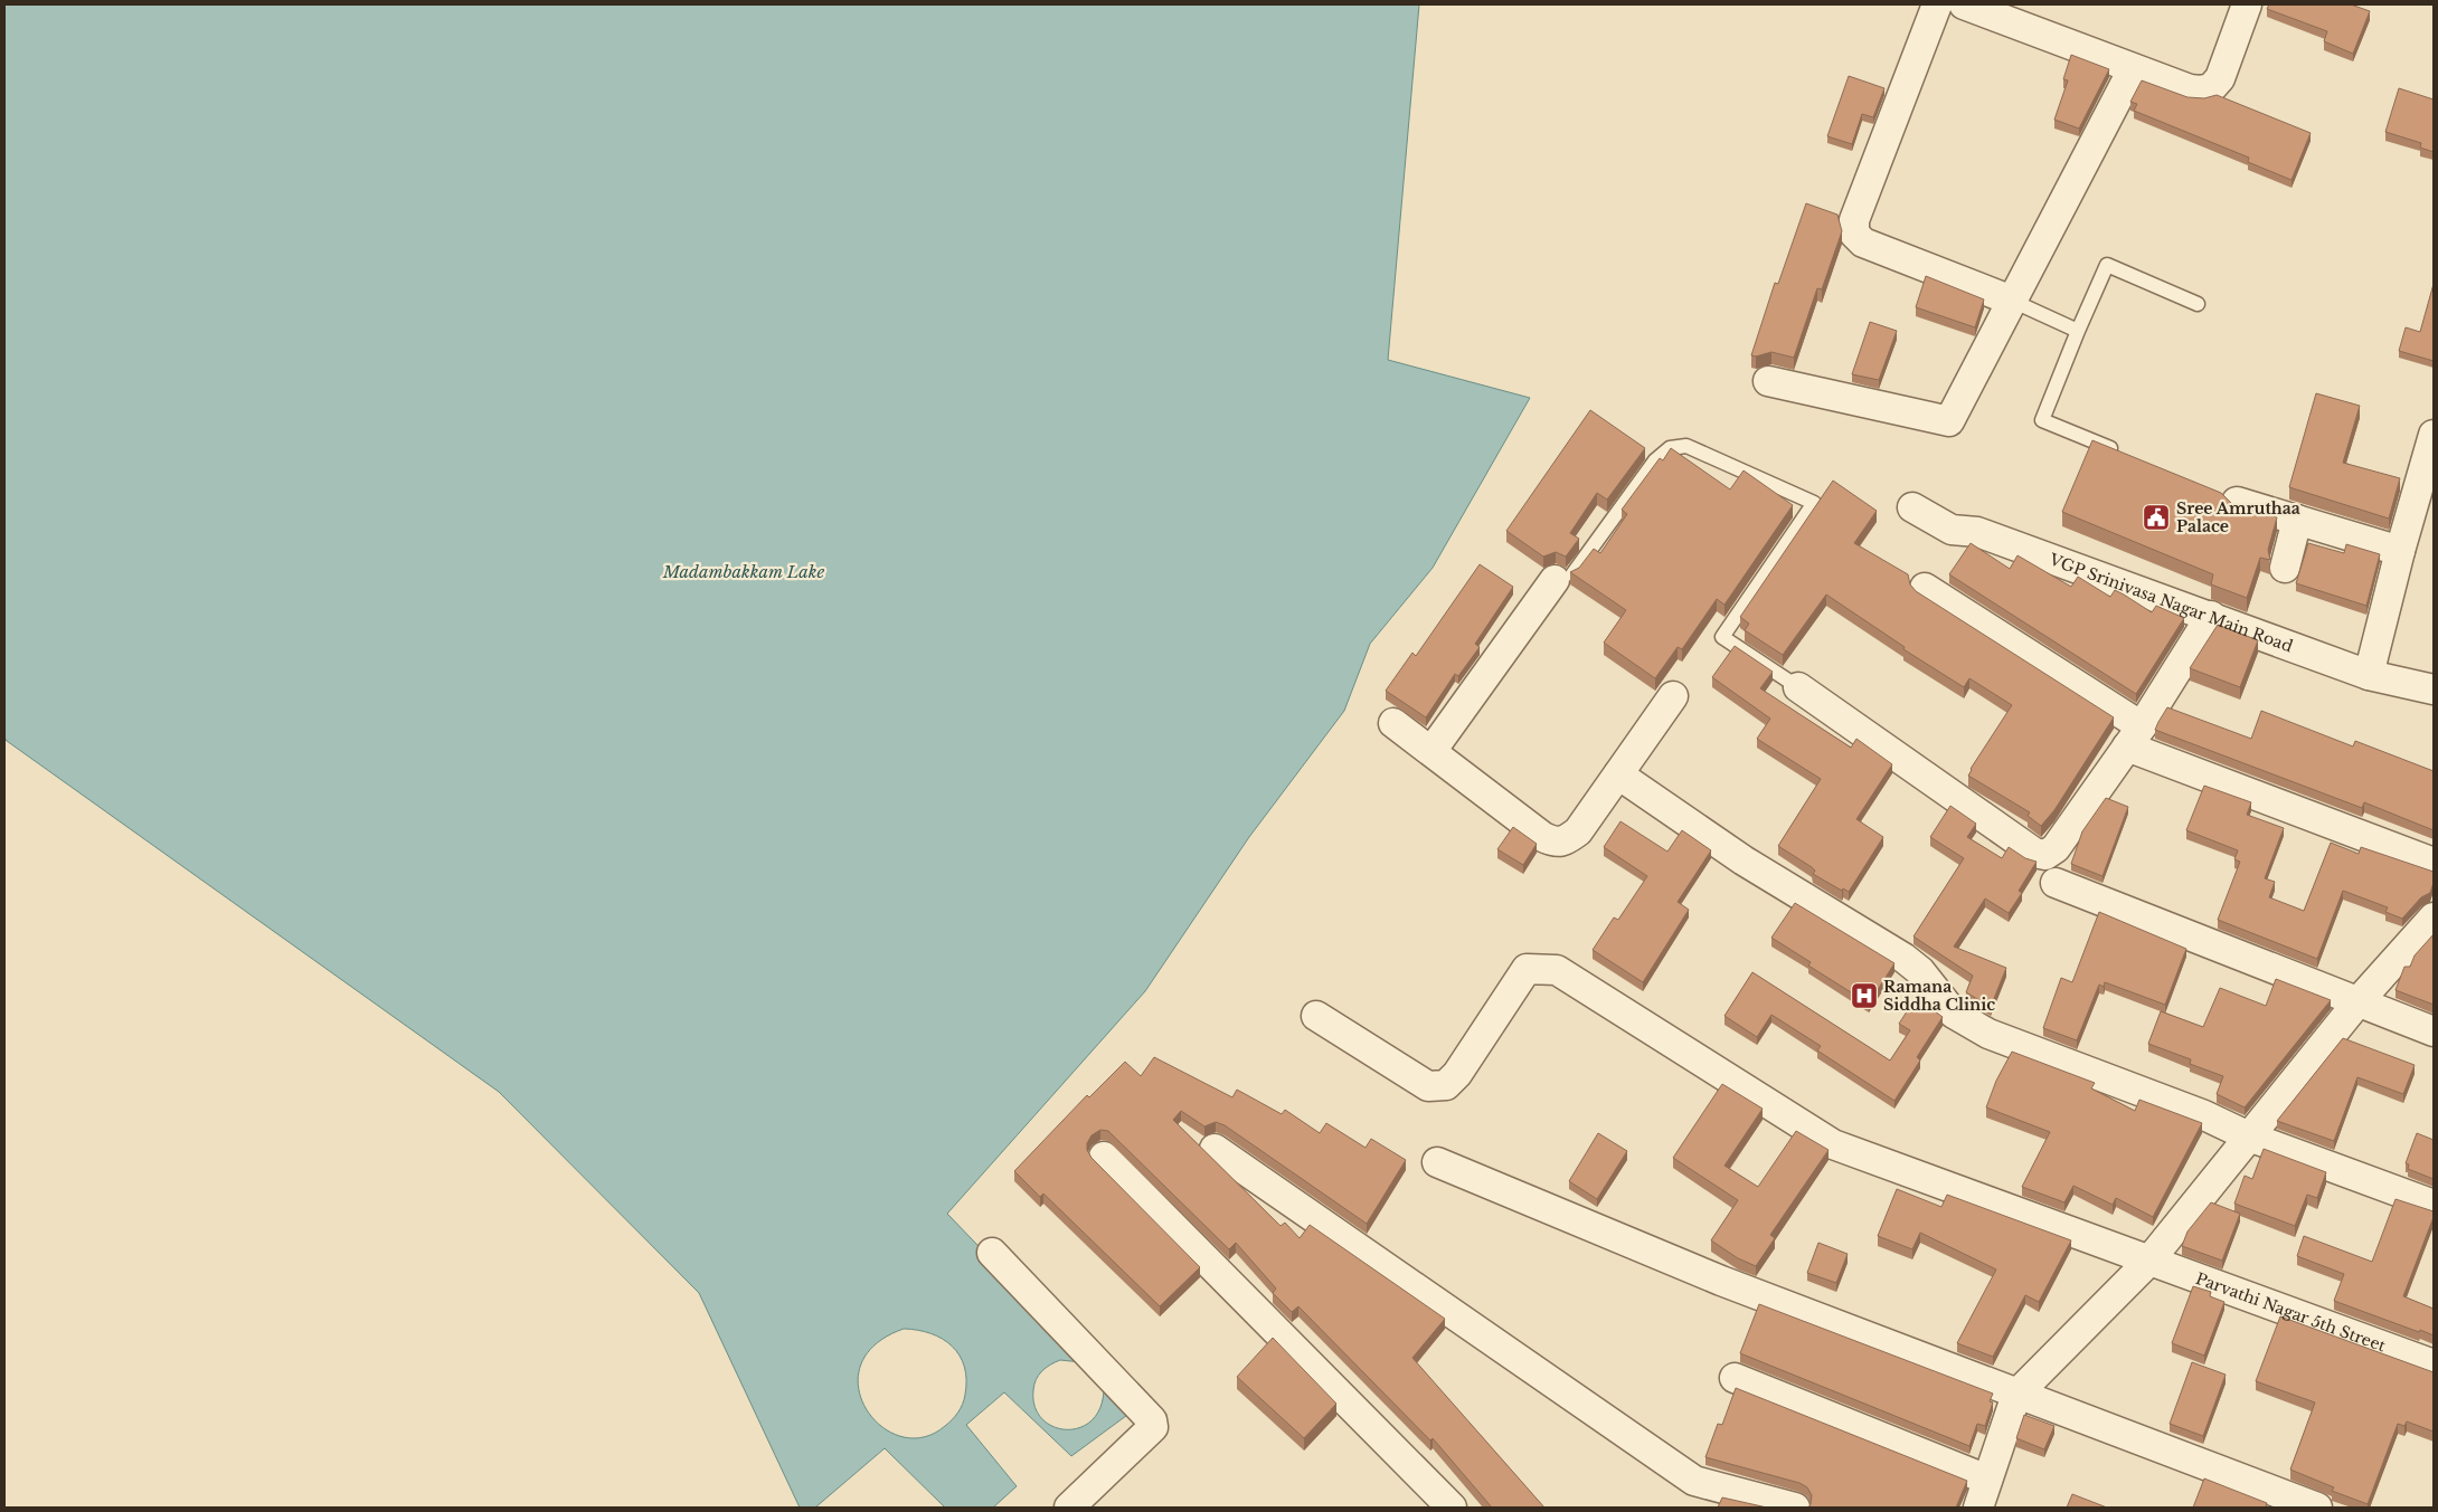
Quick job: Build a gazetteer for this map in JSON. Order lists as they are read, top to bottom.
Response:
{
  "streets": {
    "street": ["VGP Srinivasa Nagar Main Road", "Parvathi Nagar 5th Street"]
  },
  "water": ["Madambakkam Lake"],
  "places": {
    "public building": ["Sree Amruthaa Palace"],
    "hospital": ["Ramana Siddha Clinic"]
  }
}
